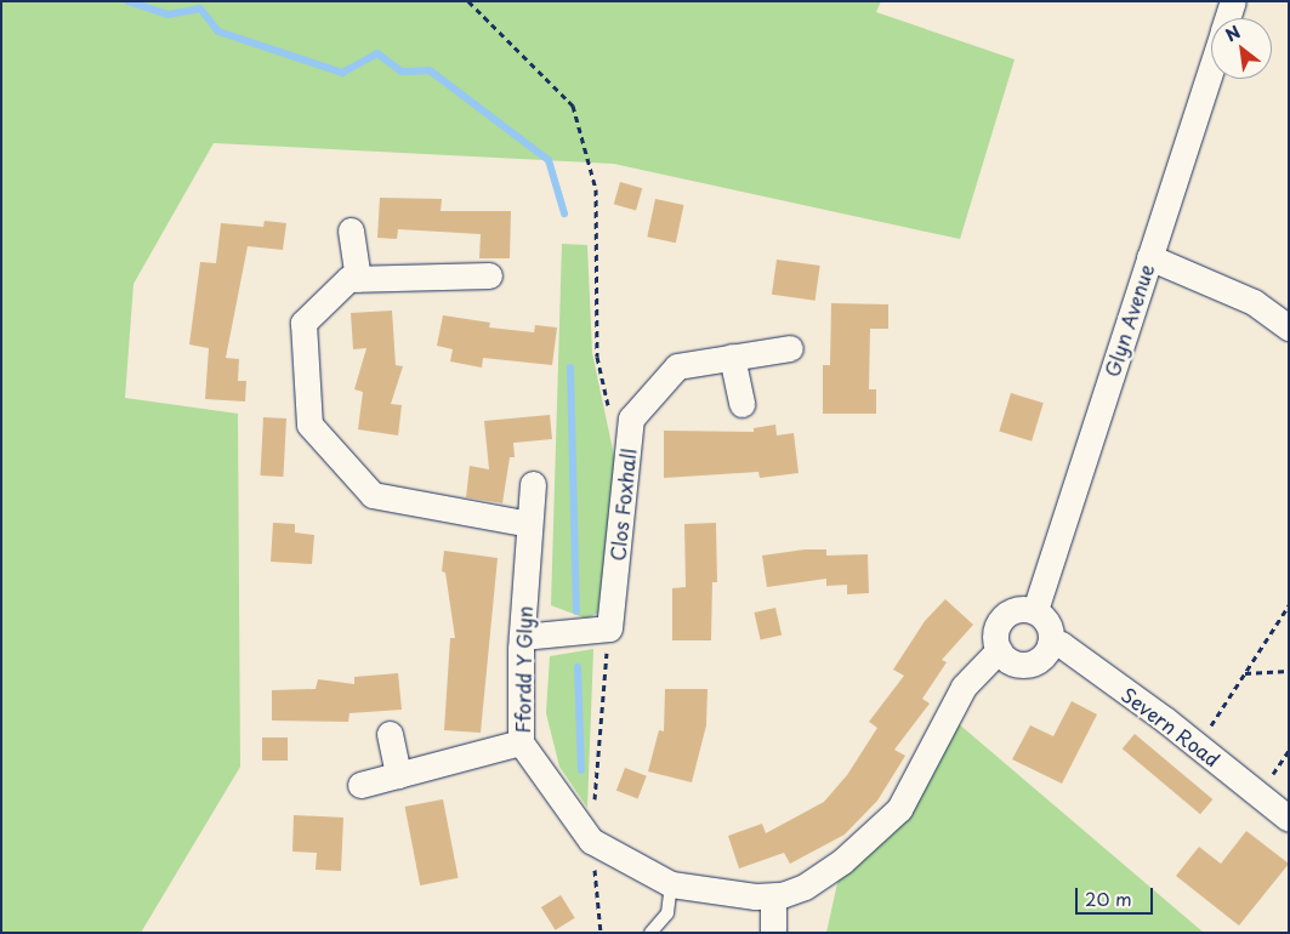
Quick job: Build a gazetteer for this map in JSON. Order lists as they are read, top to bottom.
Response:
{
  "streets": {
    "street": [
      "Glyn Avenue",
      "Clos Foxhall",
      "Ffordd Y Glyn",
      "Severn Road"
    ]
  },
  "crossings": [
    ["Glyn Avenue", "Ffordd Y Glyn"],
    ["Glyn Avenue", "Severn Road"],
    ["Ffordd Y Glyn", "Severn Road"]
  ],
  "scale_bar": "20 m",
  "north": "top left"
}
